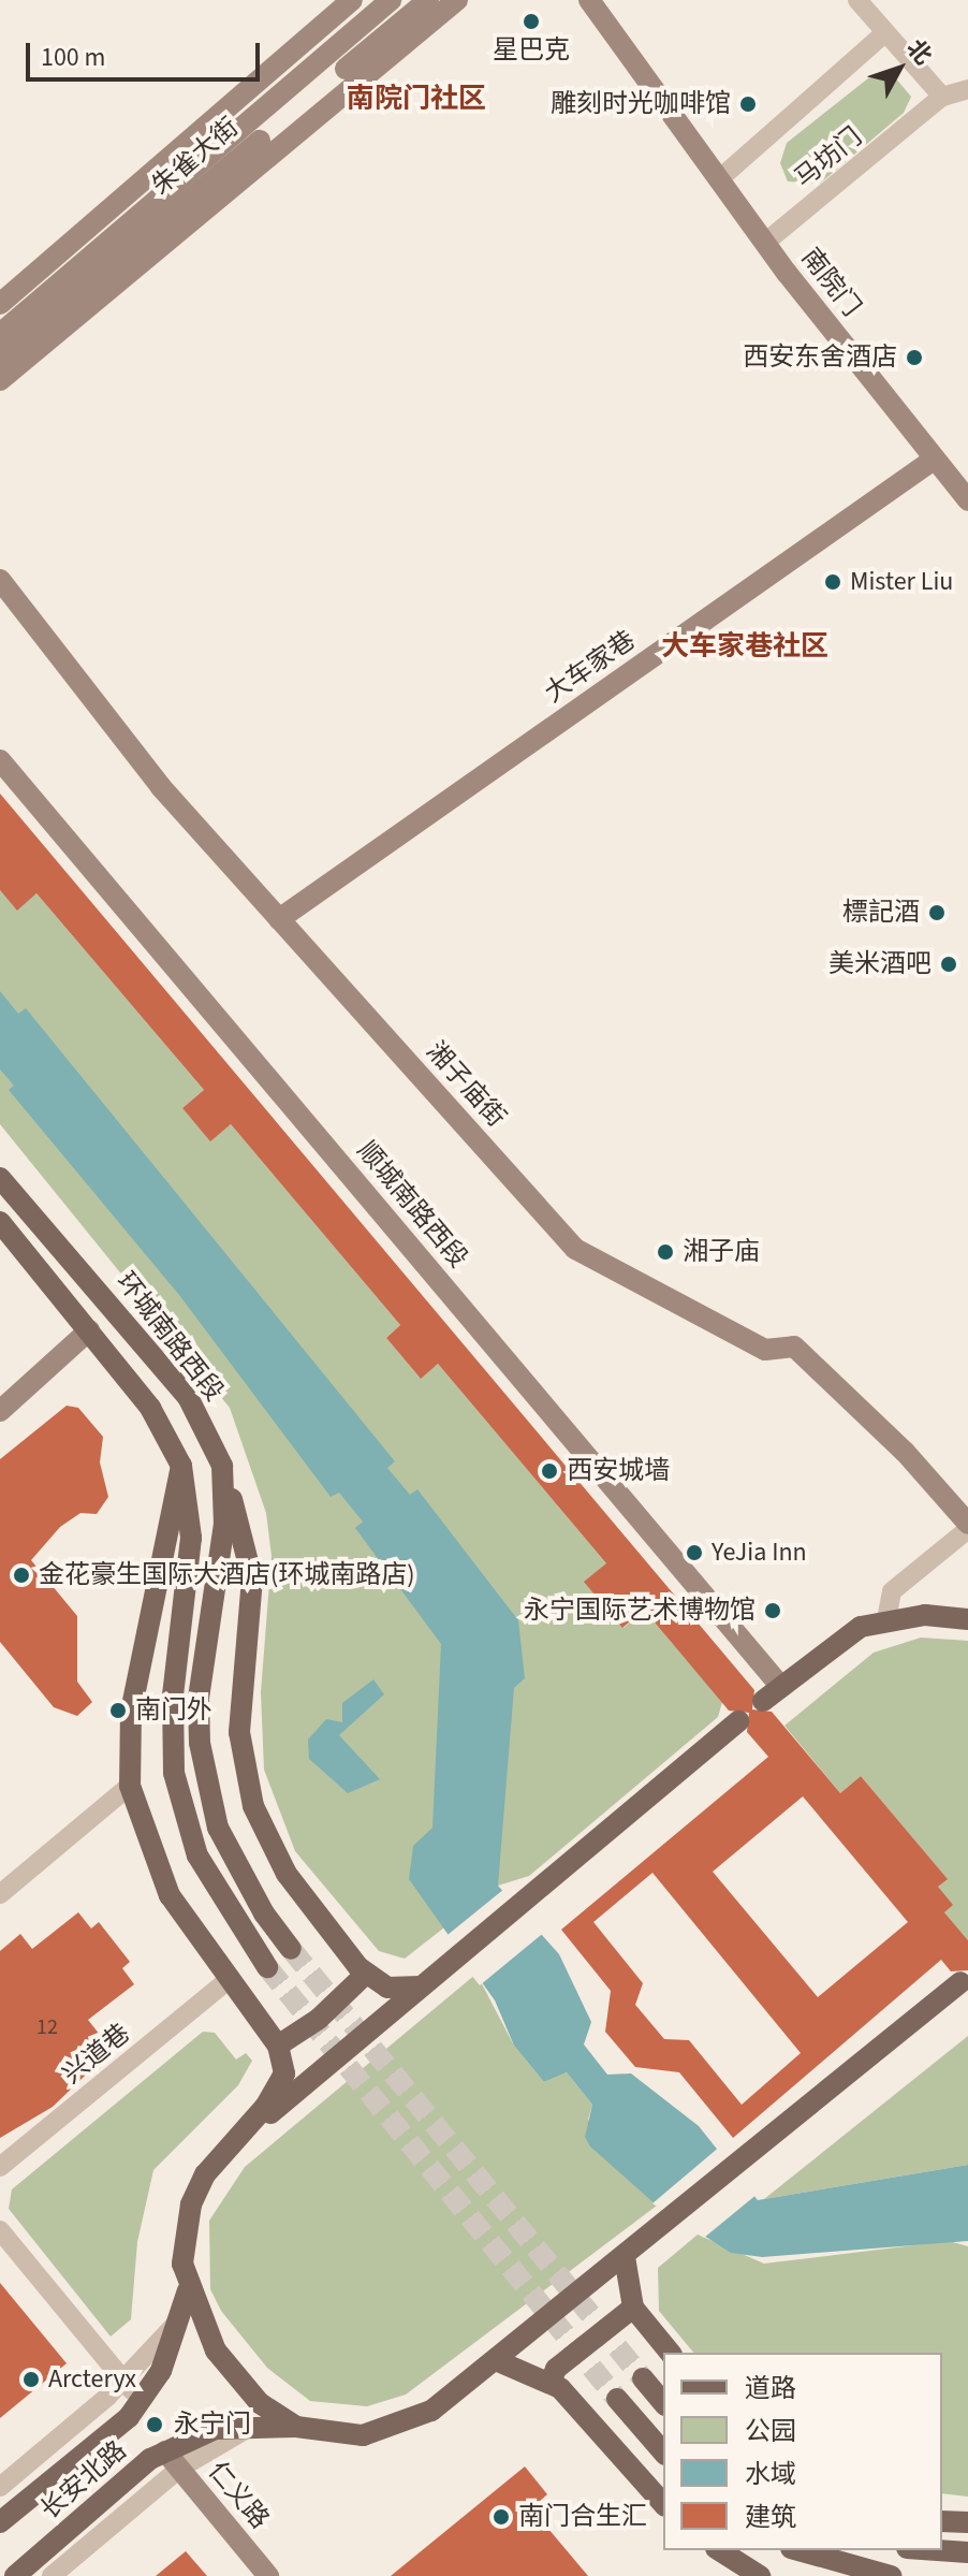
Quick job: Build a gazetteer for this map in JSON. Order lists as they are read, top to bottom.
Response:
{
  "streets": {
    "main road": ["环城南路西段", "长安北路"],
    "street": [
      "朱雀大街",
      "马坊门",
      "南院门",
      "大车家巷",
      "湘子庙街",
      "顺城南路西段",
      "兴道巷",
      "仁义路"
    ]
  },
  "crossings": [
    ["马坊门", "南院门"],
    ["南院门", "大车家巷"],
    ["大车家巷", "湘子庙街"],
    ["长安北路", "仁义路"]
  ],
  "districts": ["南院门社区", "大车家巷社区"],
  "places": [
    "星巴克",
    "雕刻时光咖啡馆",
    "西安东舍酒店",
    "Mister Liu",
    "標記酒",
    "美米酒吧",
    "湘子庙",
    "西安城墙",
    "YeJia Inn",
    "金花豪生国际大酒店(环城南路店)",
    "永宁国际艺术博物馆",
    "南门外",
    "Arcteryx",
    "永宁门",
    "南门合生汇"
  ],
  "house_numbers": ["12"],
  "legend": [
    "道路",
    "公园",
    "水域",
    "建筑"
  ],
  "scale_bar": "100 m",
  "north": "top right"
}
